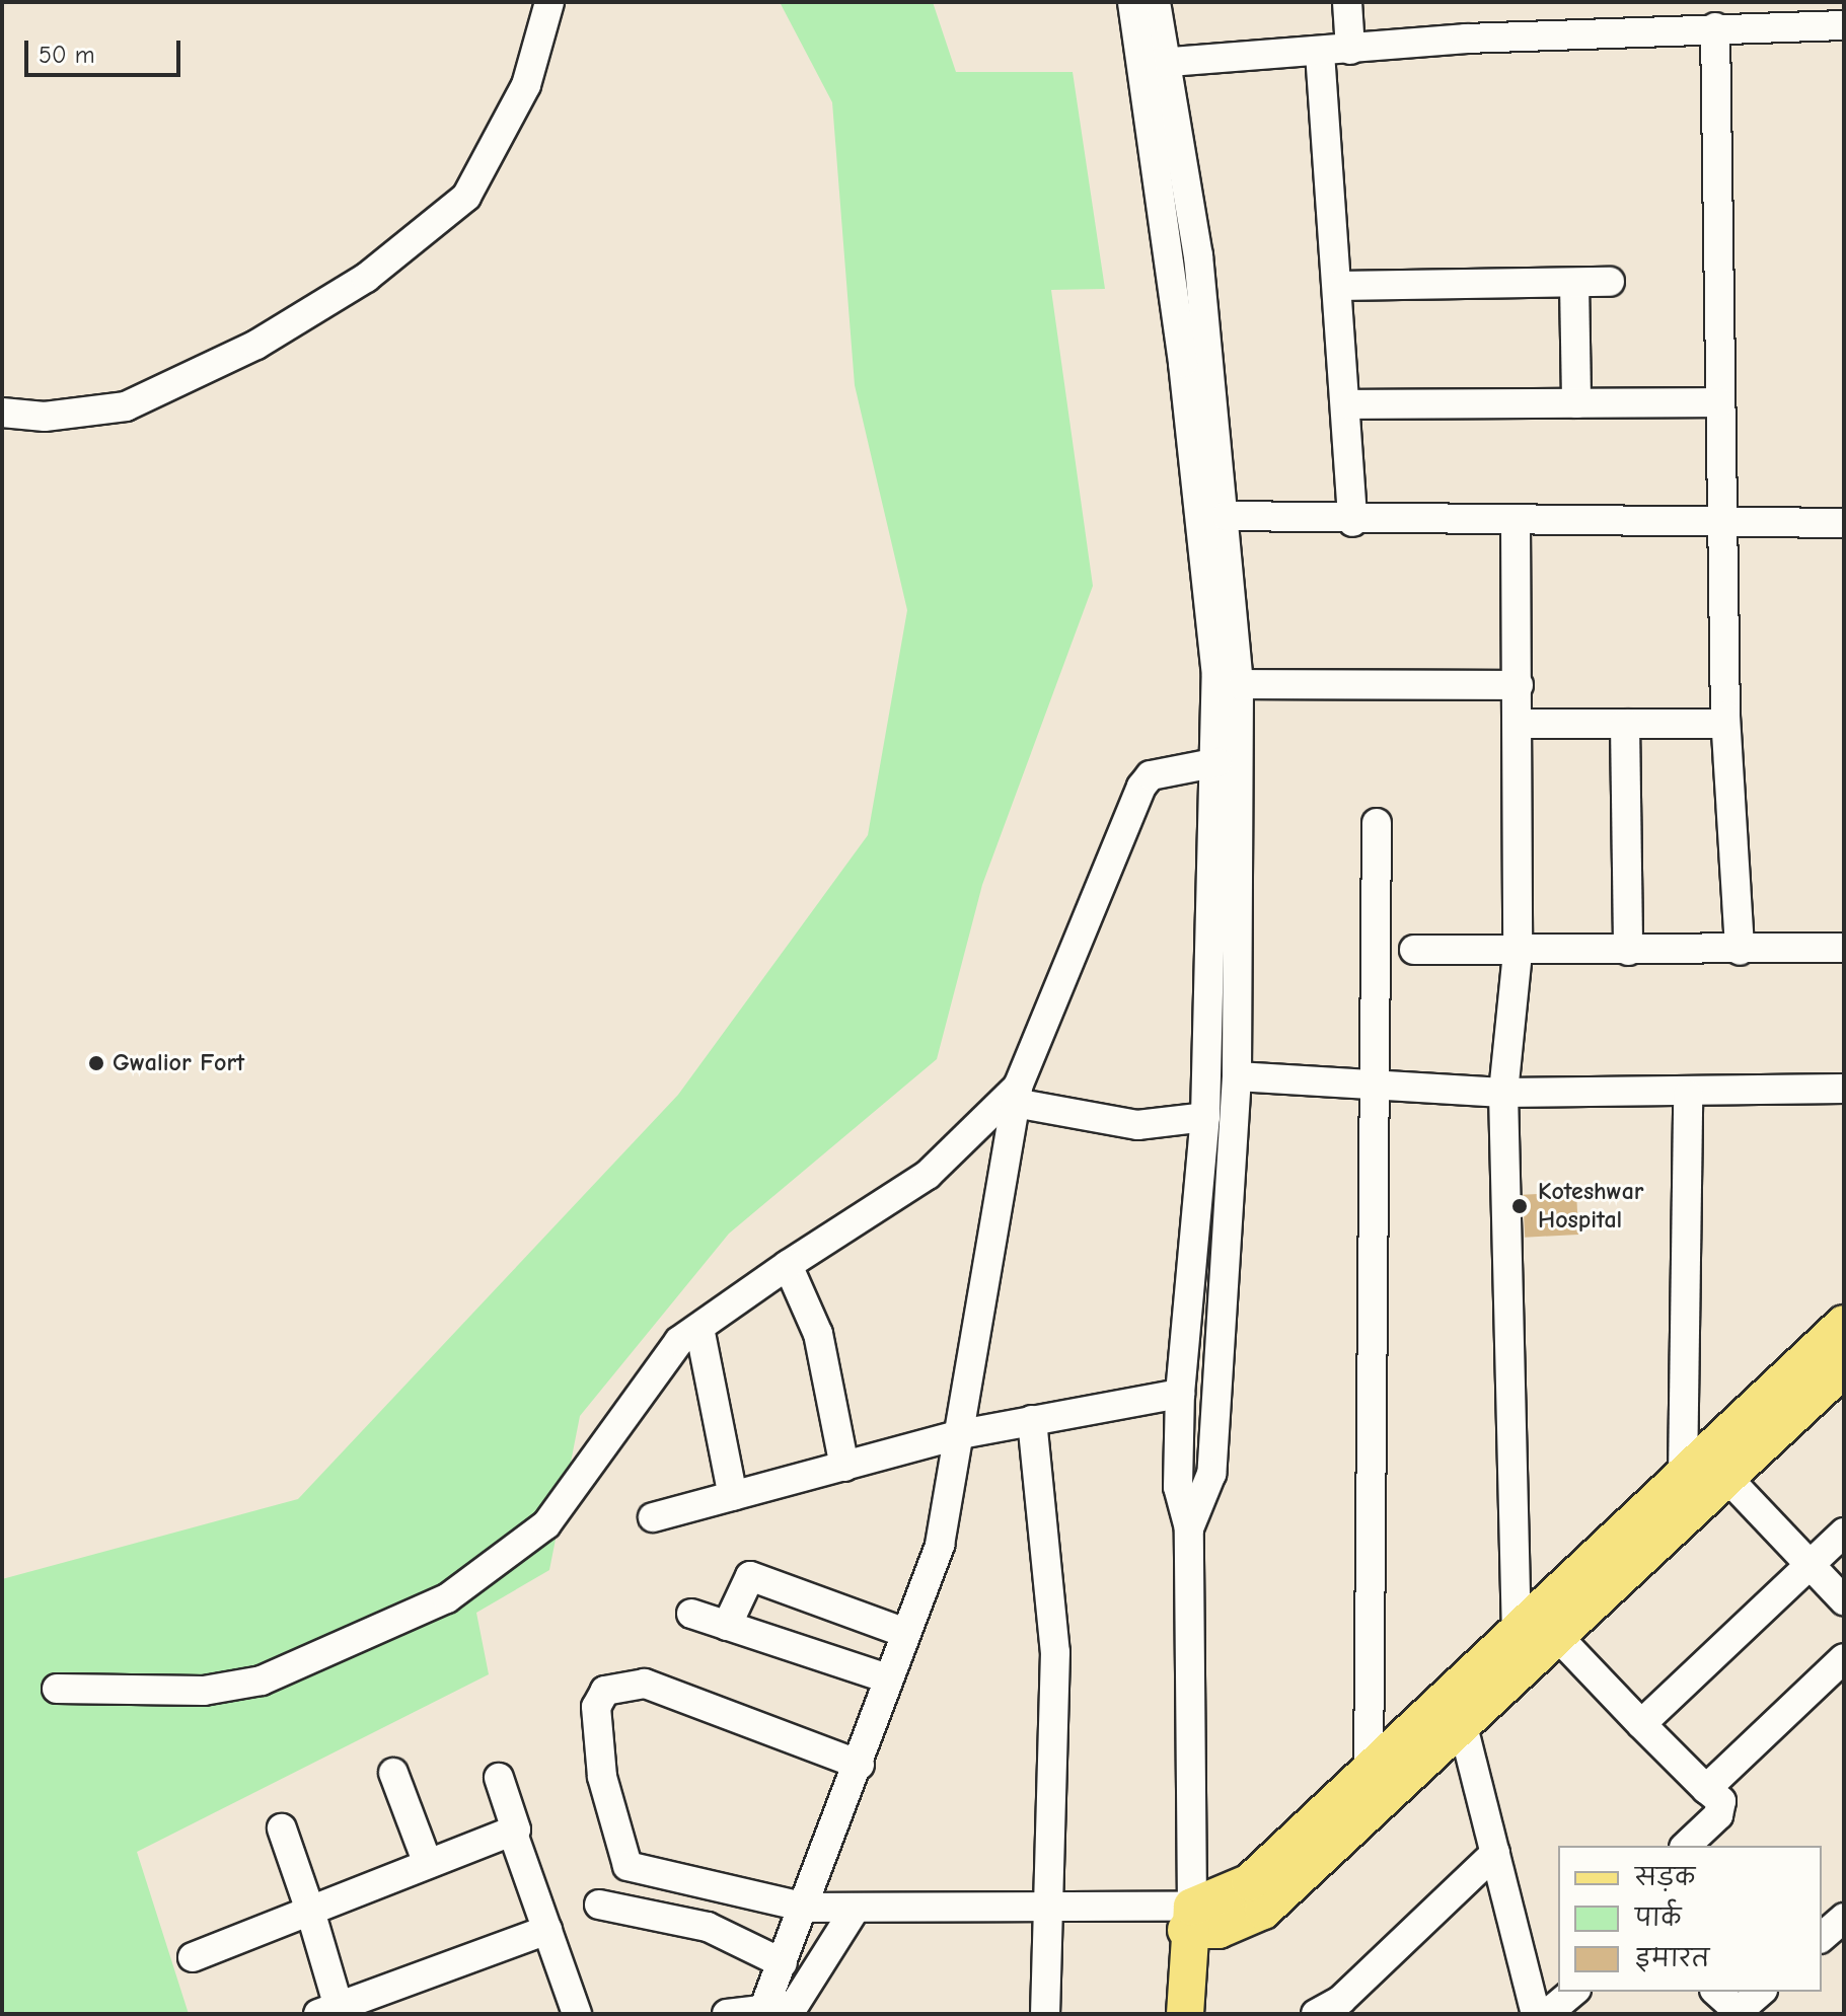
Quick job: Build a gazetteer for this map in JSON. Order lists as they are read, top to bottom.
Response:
{
  "places": ["Gwalior Fort", "Koteshwar Hospital"],
  "legend": ["सड़क", "पार्क", "इमारत"],
  "scale_bar": "50 m"
}
